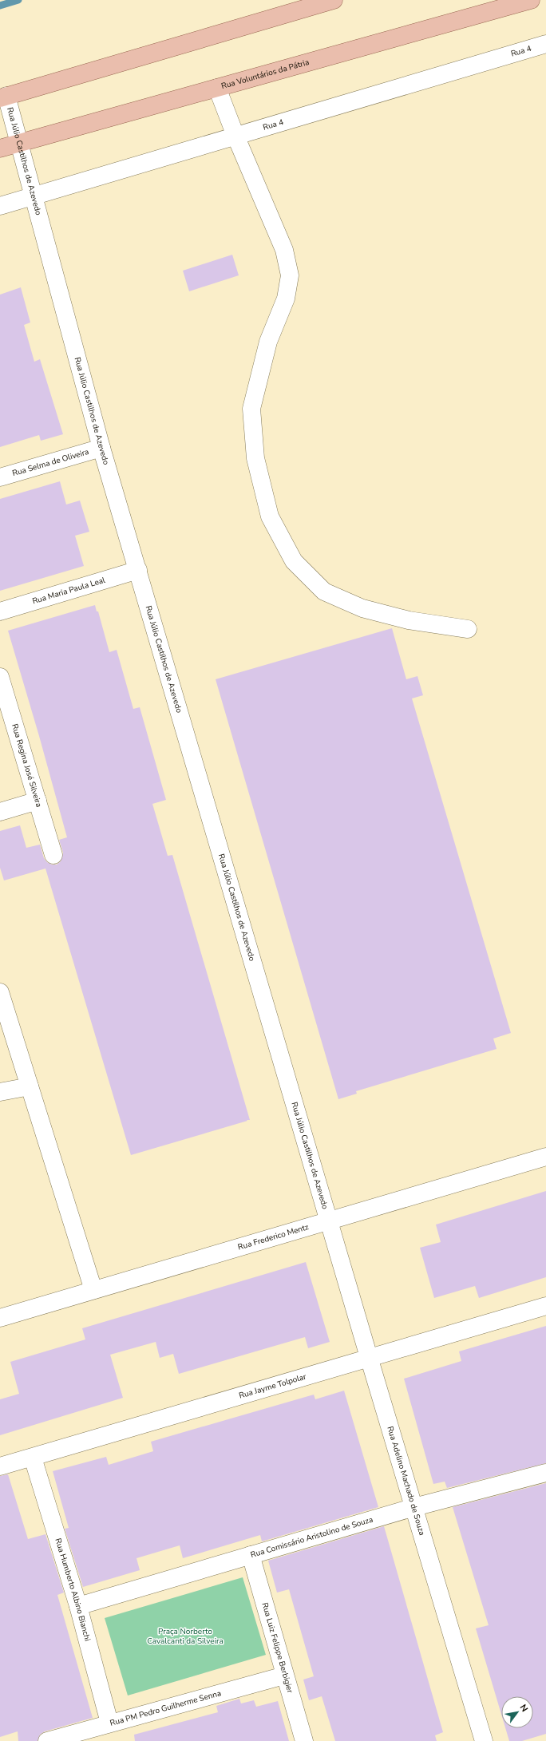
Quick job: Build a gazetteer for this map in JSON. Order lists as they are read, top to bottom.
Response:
{
  "streets": {
    "main road": ["Rua Voluntários da Pátria"],
    "street": [
      "Rua 4",
      "Rua Júlio Castilhos de Azevedo",
      "Rua Selma de Oliveira",
      "Rua Maria Paula Leal",
      "Rua Regina José Silveira",
      "Rua Frederico Mentz",
      "Rua Jayme Tolpolar",
      "Rua Adelino Machado de Souza",
      "Rua Comissário Aristolino de Souza",
      "Rua Humberto Albino Bianchi",
      "Rua Luiz Felippe Berbigier",
      "Rua PM Pedro Guilherme Senna"
    ]
  },
  "crossings": [
    ["Rua 4", "Rua Júlio Castilhos de Azevedo"],
    ["Rua Voluntários da Pátria", "Rua Júlio Castilhos de Azevedo"],
    ["Rua Júlio Castilhos de Azevedo", "Rua Selma de Oliveira"],
    ["Rua Júlio Castilhos de Azevedo", "Rua Maria Paula Leal"],
    ["Rua Júlio Castilhos de Azevedo", "Rua Frederico Mentz"],
    ["Rua Júlio Castilhos de Azevedo", "Rua Adelino Machado de Souza"],
    ["Rua Frederico Mentz", "Rua Adelino Machado de Souza"],
    ["Rua Jayme Tolpolar", "Rua Adelino Machado de Souza"],
    ["Rua Jayme Tolpolar", "Rua Humberto Albino Bianchi"],
    ["Rua Adelino Machado de Souza", "Rua Comissário Aristolino de Souza"],
    ["Rua Comissário Aristolino de Souza", "Rua Humberto Albino Bianchi"],
    ["Rua Comissário Aristolino de Souza", "Rua Luiz Felippe Berbigier"],
    ["Rua Humberto Albino Bianchi", "Rua PM Pedro Guilherme Senna"],
    ["Rua Luiz Felippe Berbigier", "Rua PM Pedro Guilherme Senna"]
  ],
  "parks": ["Praça Norberto Cavalcanti da Silveira"],
  "north": "top right"
}
